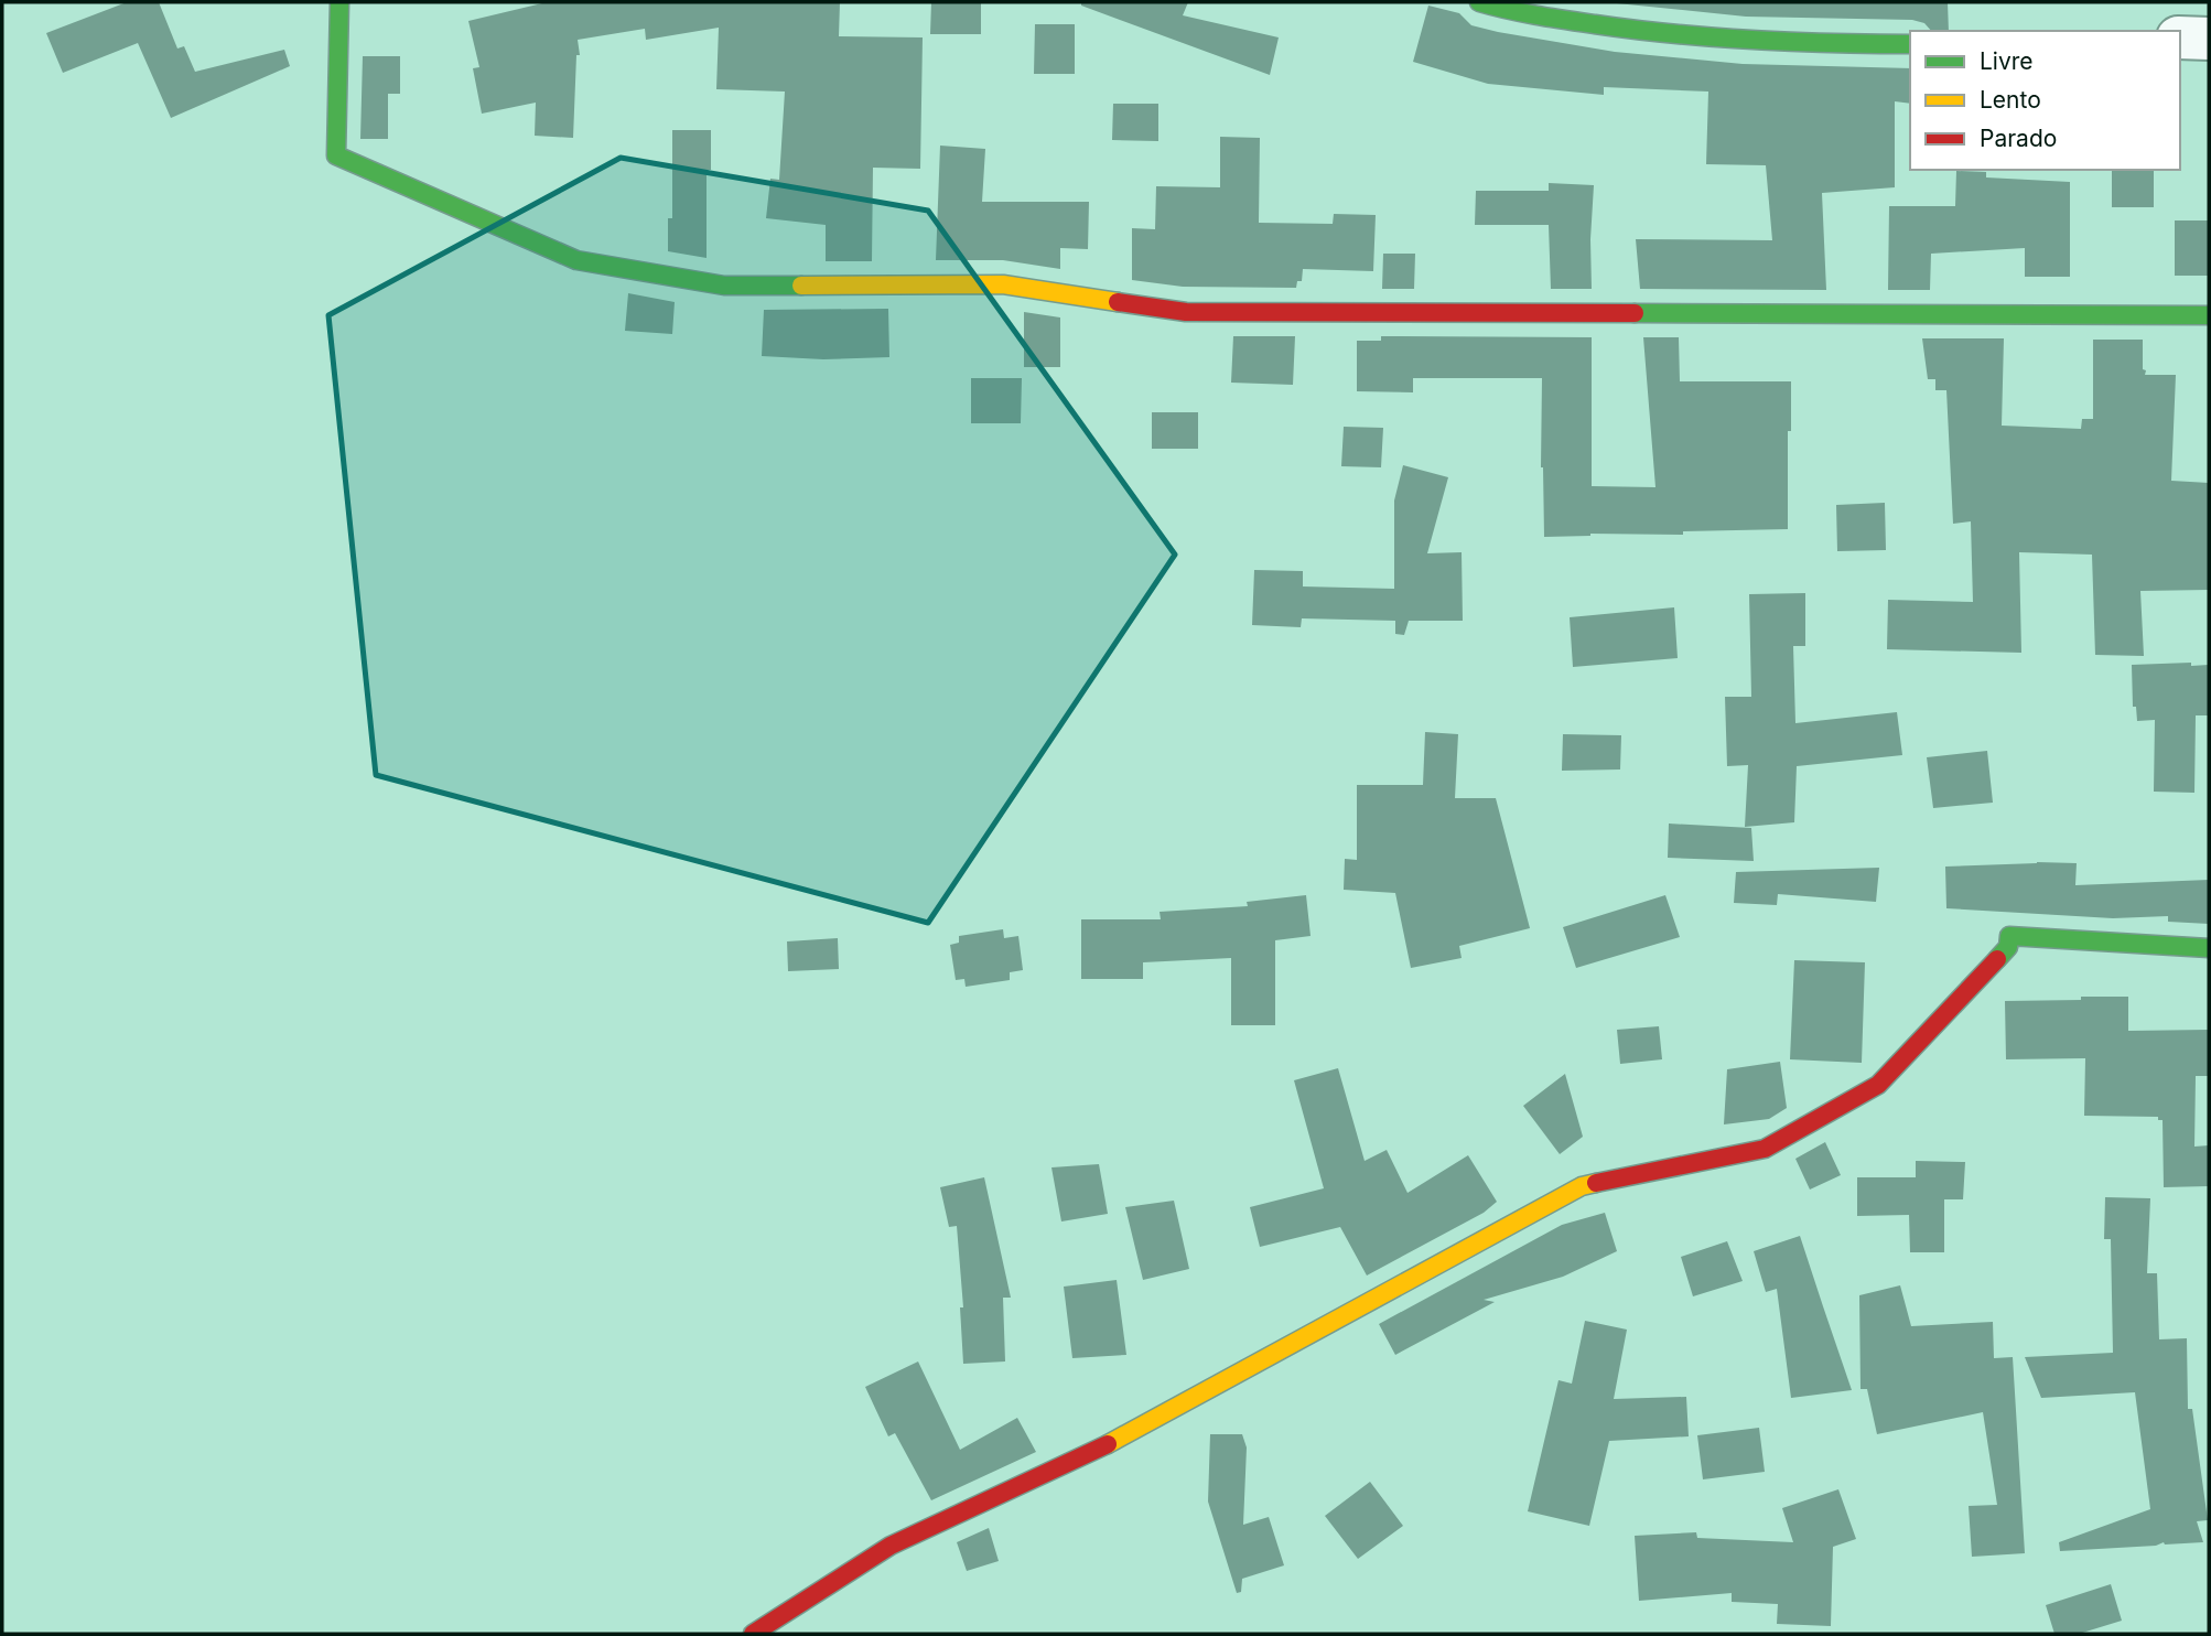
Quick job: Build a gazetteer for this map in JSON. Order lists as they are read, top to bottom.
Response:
{
  "legend": ["Livre", "Lento", "Parado"]
}
